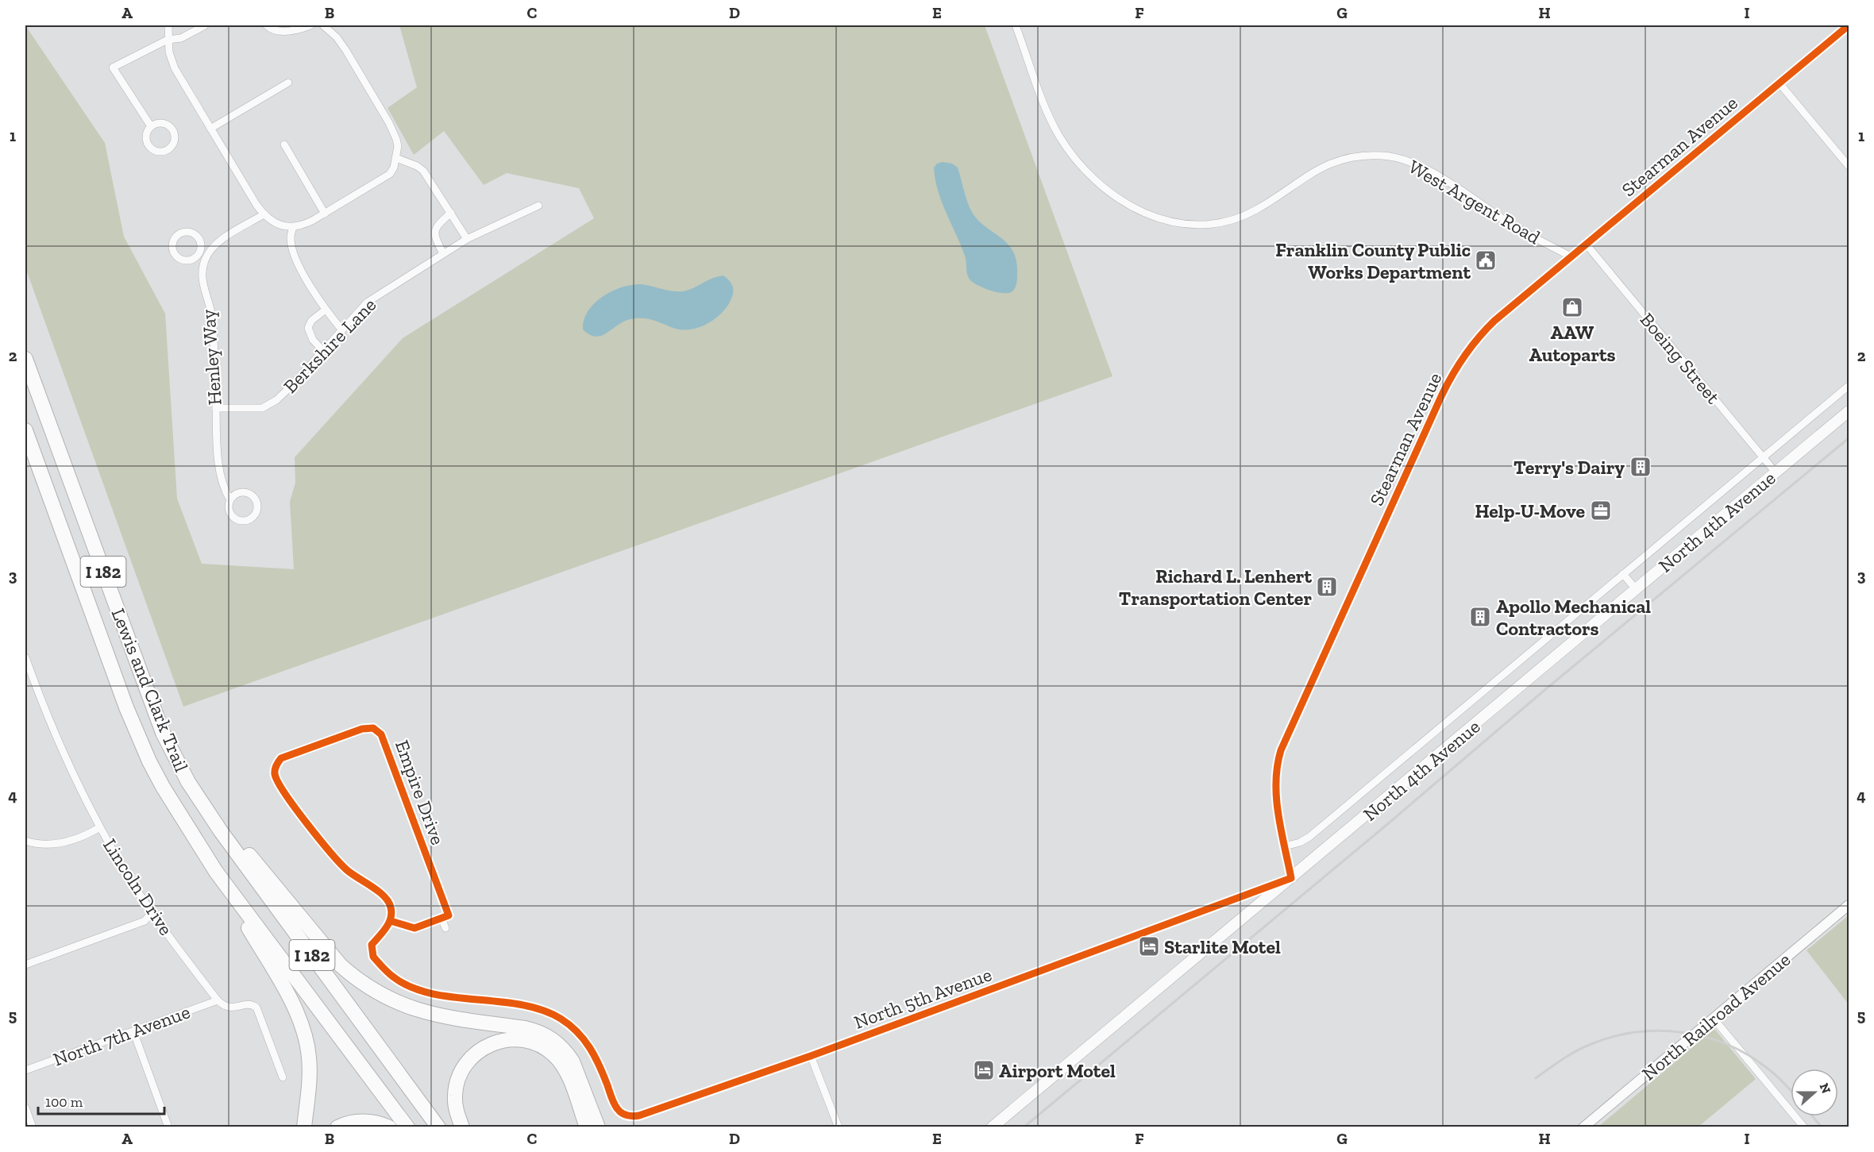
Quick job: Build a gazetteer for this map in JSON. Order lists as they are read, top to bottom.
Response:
{
  "streets": {
    "highway": ["I 182", "Lewis and Clark Trail"],
    "main road": ["North 4th Avenue"],
    "street": [
      "Stearman Avenue",
      "West Argent Road",
      "Berkshire Lane",
      "Henley Way",
      "Boeing Street",
      "Empire Drive",
      "Lincoln Drive",
      "North 5th Avenue",
      "North Railroad Avenue",
      "North 7th Avenue"
    ]
  },
  "crossings": [
    ["Stearman Avenue", "West Argent Road"],
    ["Stearman Avenue", "Boeing Street"],
    ["Stearman Avenue", "North 4th Avenue"],
    ["Stearman Avenue", "North 5th Avenue"],
    ["Berkshire Lane", "Henley Way"],
    ["Boeing Street", "North 4th Avenue"],
    ["North 4th Avenue", "North 5th Avenue"],
    ["Empire Drive", "North 5th Avenue"],
    ["Lincoln Drive", "North 7th Avenue"]
  ],
  "places": {
    "public building": ["Franklin County Public Works Department"],
    "shop": ["AAW Autoparts"],
    "building": ["Terry's Dairy", "Richard L. Lenhert Transportation Center", "Apollo Mechanical Contractors"],
    "office": ["Help-U-Move"],
    "hotel": ["Starlite Motel", "Airport Motel"]
  },
  "scale_bar": "100 m",
  "north": "right",
  "grid": {
    "columns": [
      "A",
      "B",
      "C",
      "D",
      "E",
      "F",
      "G",
      "H",
      "I"
    ],
    "rows": [
      "1",
      "2",
      "3",
      "4",
      "5"
    ]
  }
}
